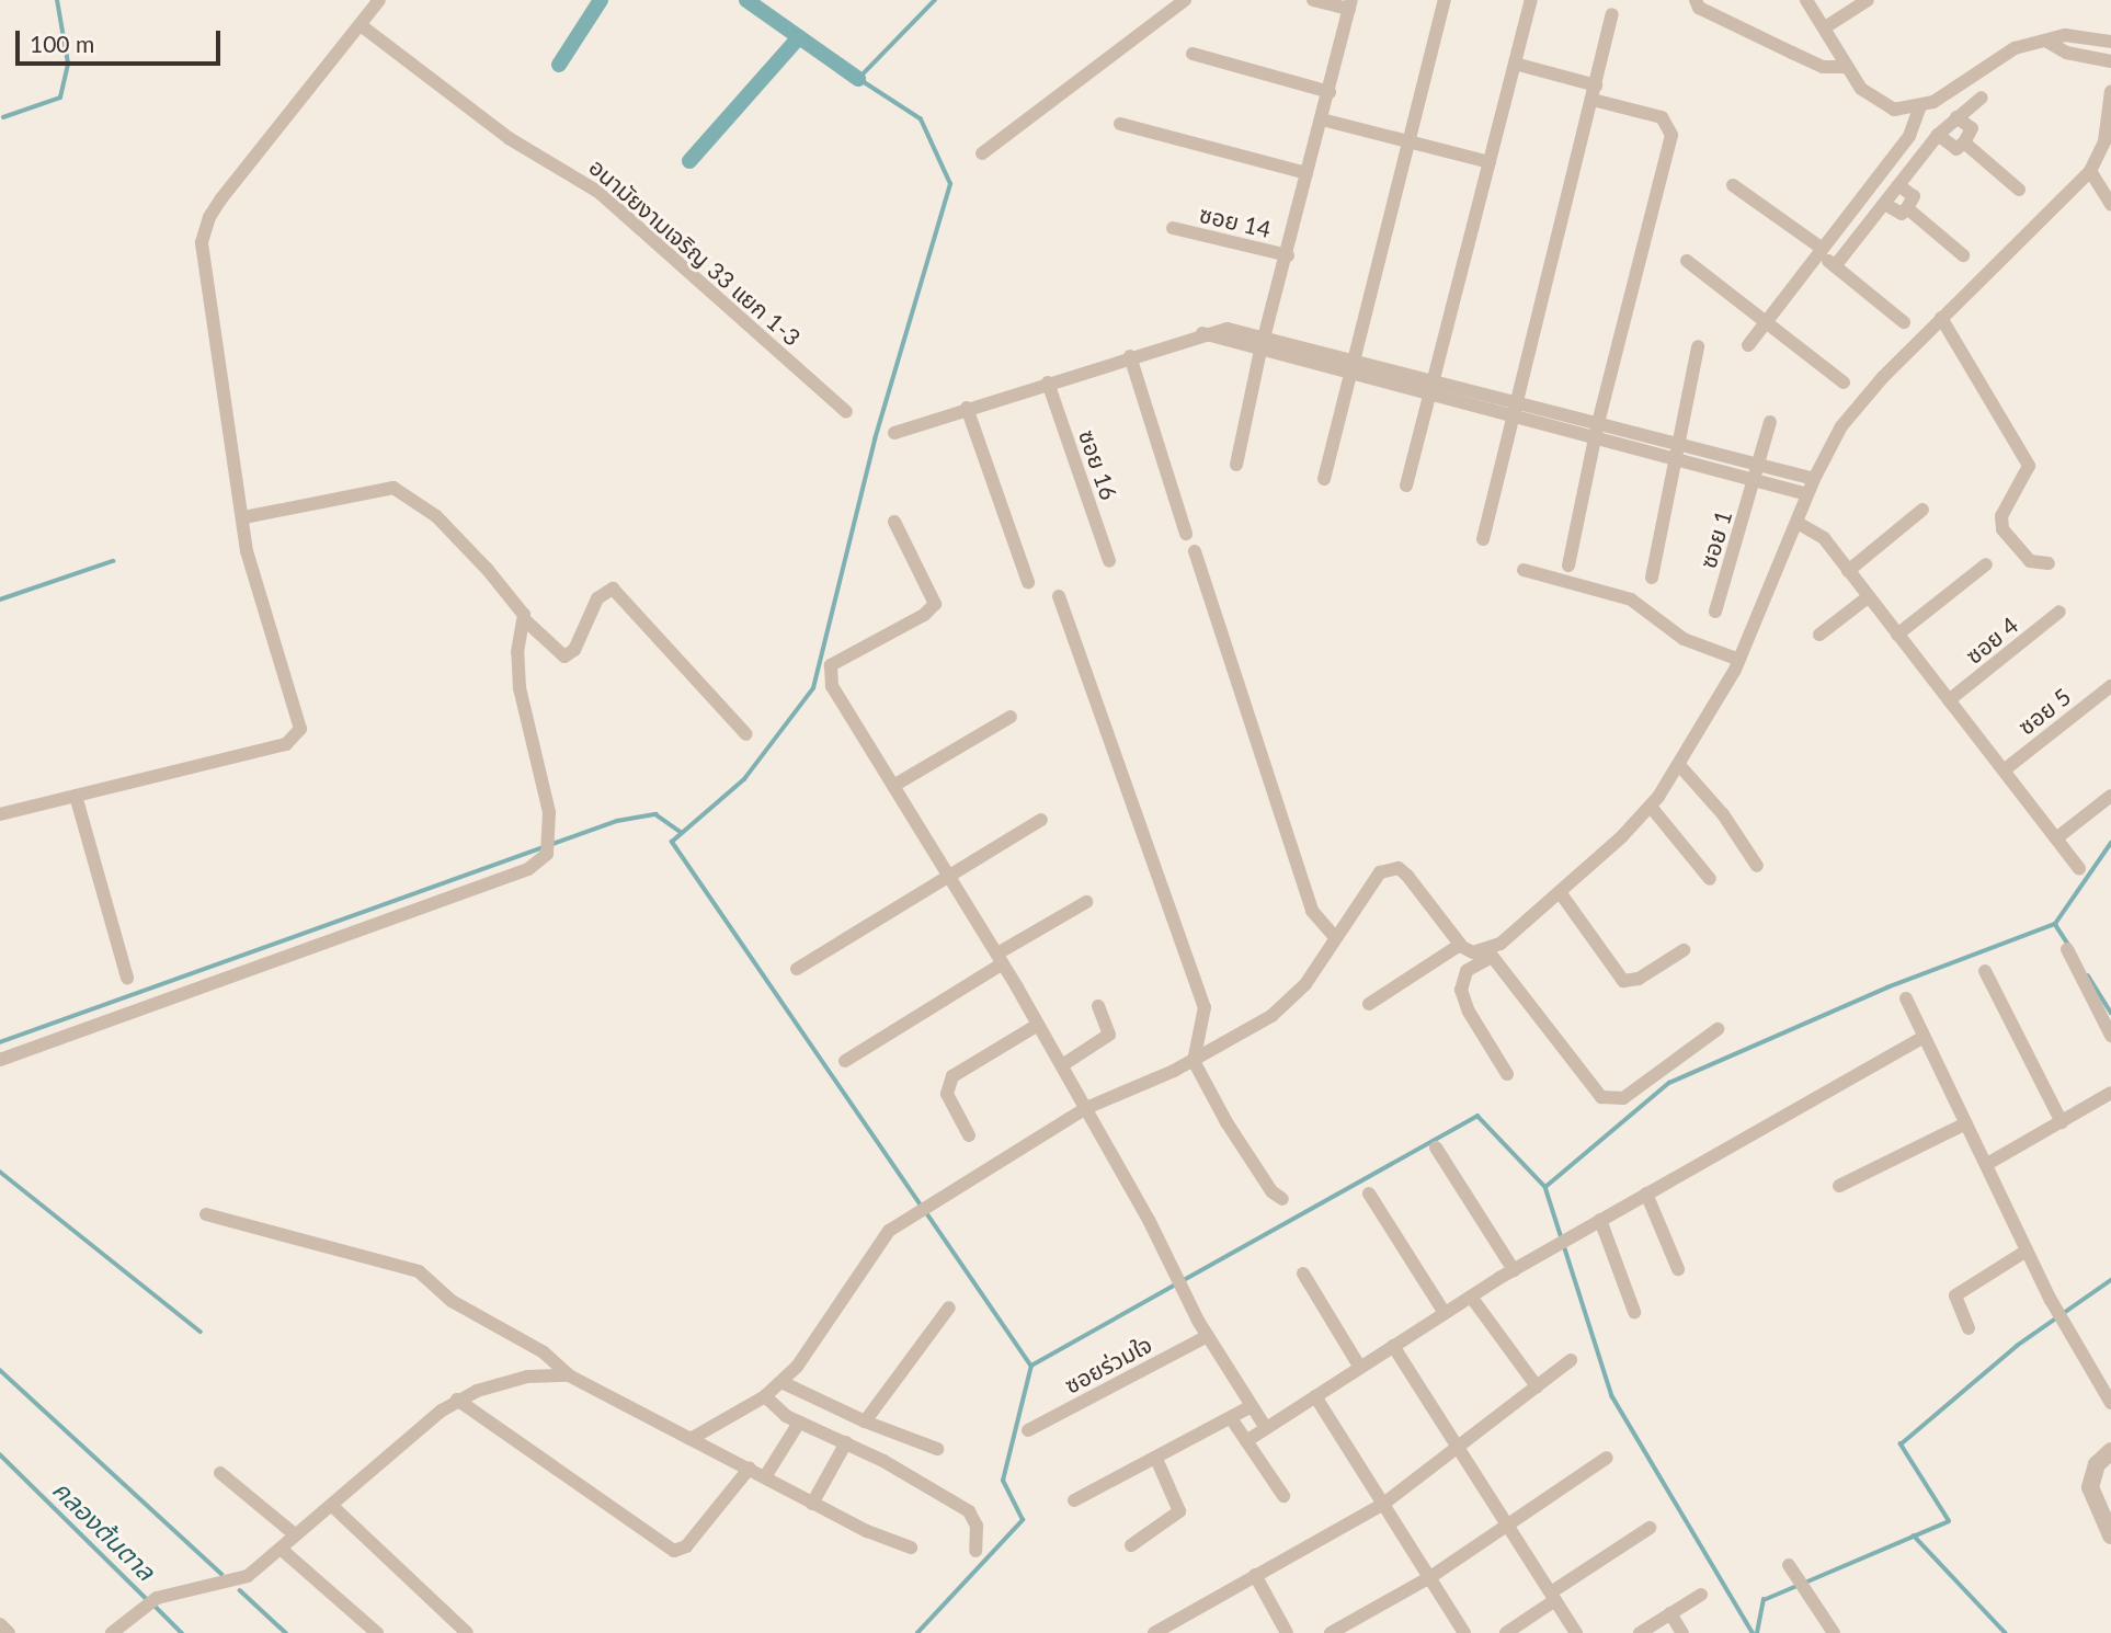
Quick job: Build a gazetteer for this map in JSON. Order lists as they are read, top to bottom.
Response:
{
  "streets": {
    "street": [
      "ซอย 14",
      "อนามัยงามเจริญ 33 แยก 1-3",
      "ซอย 16",
      "ซอย 1",
      "ซอย 4",
      "ซอย 5",
      "ซอยร่วมใจ"
    ]
  },
  "water": ["คลองต้นตาล"],
  "scale_bar": "100 m"
}
